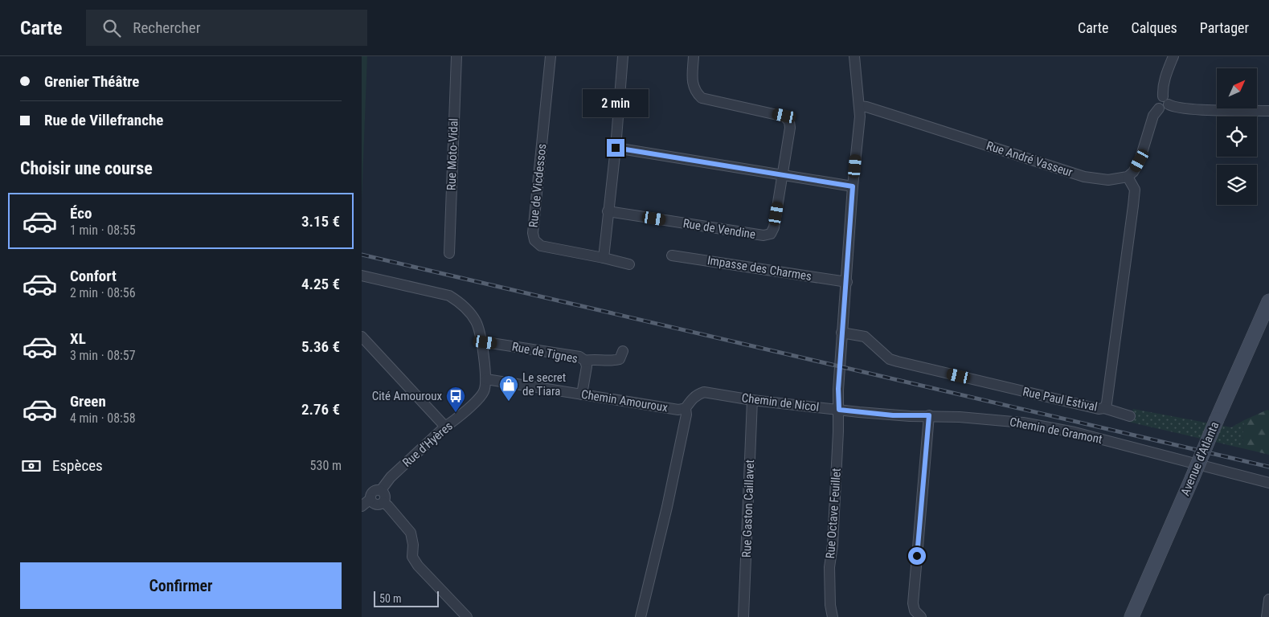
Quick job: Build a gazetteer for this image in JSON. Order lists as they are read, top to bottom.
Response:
{
  "streets": {
    "main road": ["Avenue d'Atlanta"],
    "street": [
      "Rue Moto-Vidal",
      "Rue André Vasseur",
      "Rue de Vicdessos",
      "Rue de Vendine",
      "Impasse des Charmes",
      "Rue de Tignes",
      "Rue Paul Estival",
      "Chemin Amouroux",
      "Chemin de Nicol",
      "Chemin de Gramont",
      "Rue d'Hyères",
      "Rue Gaston Caillavet",
      "Rue Octave Feuillet"
    ]
  },
  "crossings": [
    ["Rue André Vasseur", "Rue Paul Estival"],
    ["Rue de Tignes", "Chemin Amouroux"],
    ["Chemin Amouroux", "Chemin de Nicol"],
    ["Chemin Amouroux", "Rue d'Hyères"],
    ["Chemin de Nicol", "Chemin de Gramont"],
    ["Chemin de Nicol", "Rue Gaston Caillavet"],
    ["Chemin de Nicol", "Rue Octave Feuillet"],
    ["Chemin de Gramont", "Rue Octave Feuillet"]
  ],
  "places": {
    "shop": ["Le secret de Tiara"],
    "bus stop": ["Cité Amouroux"]
  },
  "scale_bar": "50 m",
  "north": "top right",
  "page": {
    "header": "Carte",
    "search": "Rechercher",
    "nav": ["Carte", "Calques", "Partager"],
    "banner": ["Grenier Théâtre", "Rue de Villefranche"],
    "bubble": "2 min",
    "heading": "Choisir une course",
    "list": [
      {
        "name": "Éco",
        "note": "1 min · 08:55",
        "value": "3.15 €"
      },
      {
        "name": "Confort",
        "note": "2 min · 08:56",
        "value": "4.25 €"
      },
      {
        "name": "XL",
        "note": "3 min · 08:57",
        "value": "5.36 €"
      },
      {
        "name": "Green",
        "note": "4 min · 08:58",
        "value": "2.76 €"
      }
    ],
    "pay": ["Espèces", "530 m"],
    "buttons": "Confirmer",
    "scale": "50 m"
  }
}
